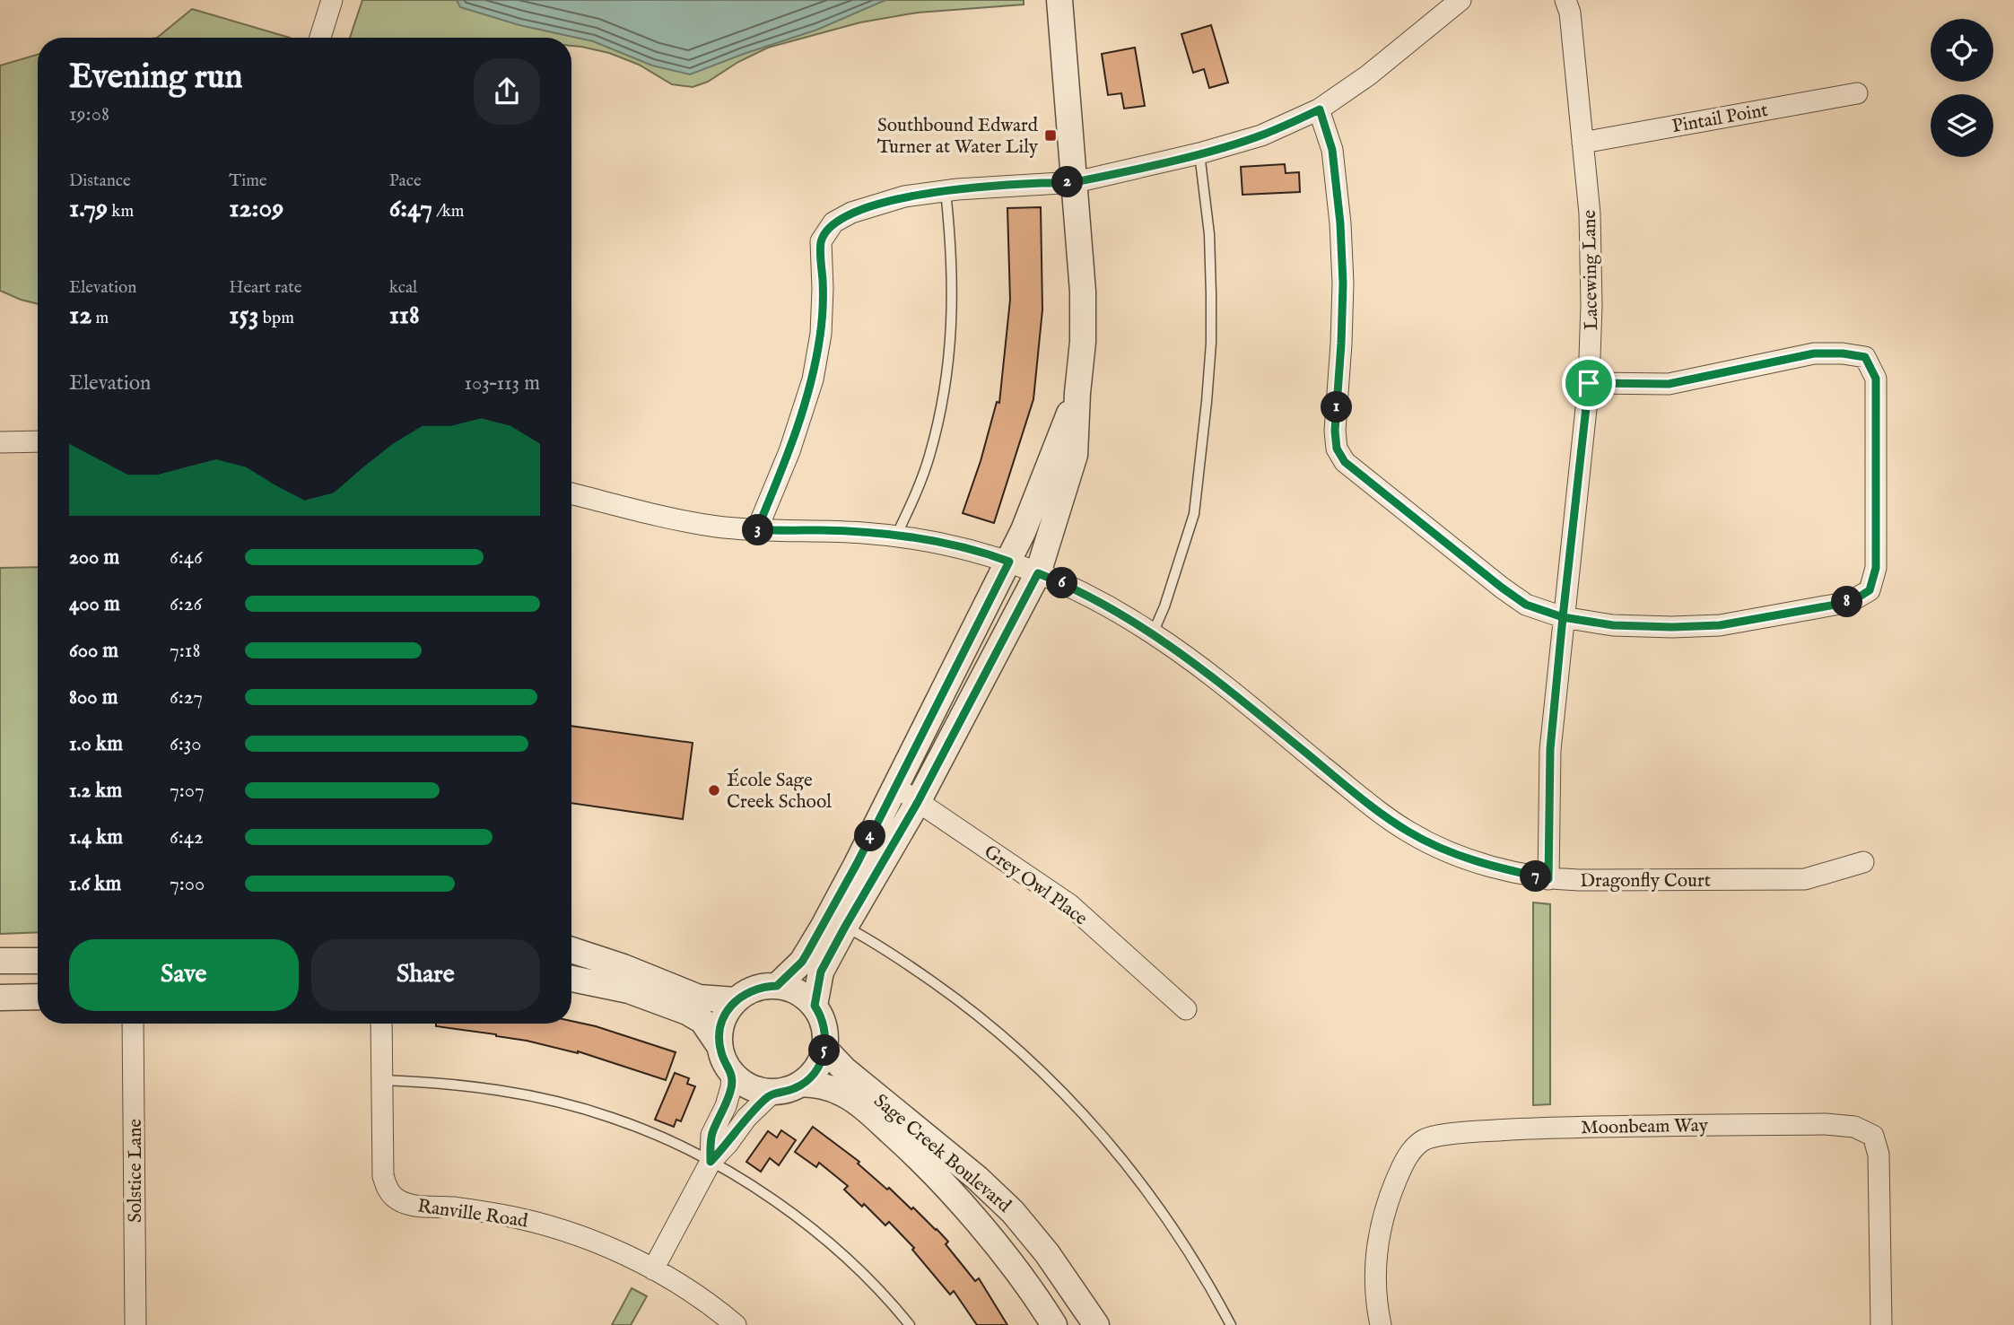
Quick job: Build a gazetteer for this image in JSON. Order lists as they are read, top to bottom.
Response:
{
  "streets": {
    "street": [
      "Pintail Point",
      "Lacewing Lane",
      "Dragonfly Court",
      "Grey Owl Place",
      "Moonbeam Way",
      "Sage Creek Boulevard",
      "Solstice Lane",
      "Ranville Road"
    ]
  },
  "crossings": [
    ["Pintail Point", "Lacewing Lane"],
    ["Lacewing Lane", "Dragonfly Court"]
  ],
  "places": {
    "transit": ["Southbound Edward Turner at Water Lily"],
    "other": ["École Sage Creek School"]
  },
  "page": {
    "heading": ["Evening run", "19:08"],
    "stats": [
      ["Distance", "1.79 km"],
      ["Time", "12:09"],
      ["Pace", "6:47 /km"],
      ["Elevation", "12 m"],
      ["Heart rate", "153 bpm"],
      ["kcal", "118"]
    ],
    "pins": [
      "2",
      "1",
      "3",
      "6",
      "8",
      "4",
      "7",
      "5"
    ],
    "chart": ["Elevation", "103–113 m"],
    "list": [
      {
        "name": "200 m",
        "note": "6:46"
      },
      {
        "name": "400 m",
        "note": "6:26"
      },
      {
        "name": "600 m",
        "note": "7:18"
      },
      {
        "name": "800 m",
        "note": "6:27"
      },
      {
        "name": "1.0 km",
        "note": "6:30"
      },
      {
        "name": "1.2 km",
        "note": "7:07"
      },
      {
        "name": "1.4 km",
        "note": "6:42"
      },
      {
        "name": "1.6 km",
        "note": "7:00"
      }
    ],
    "buttons": ["Save", "Share"]
  }
}
